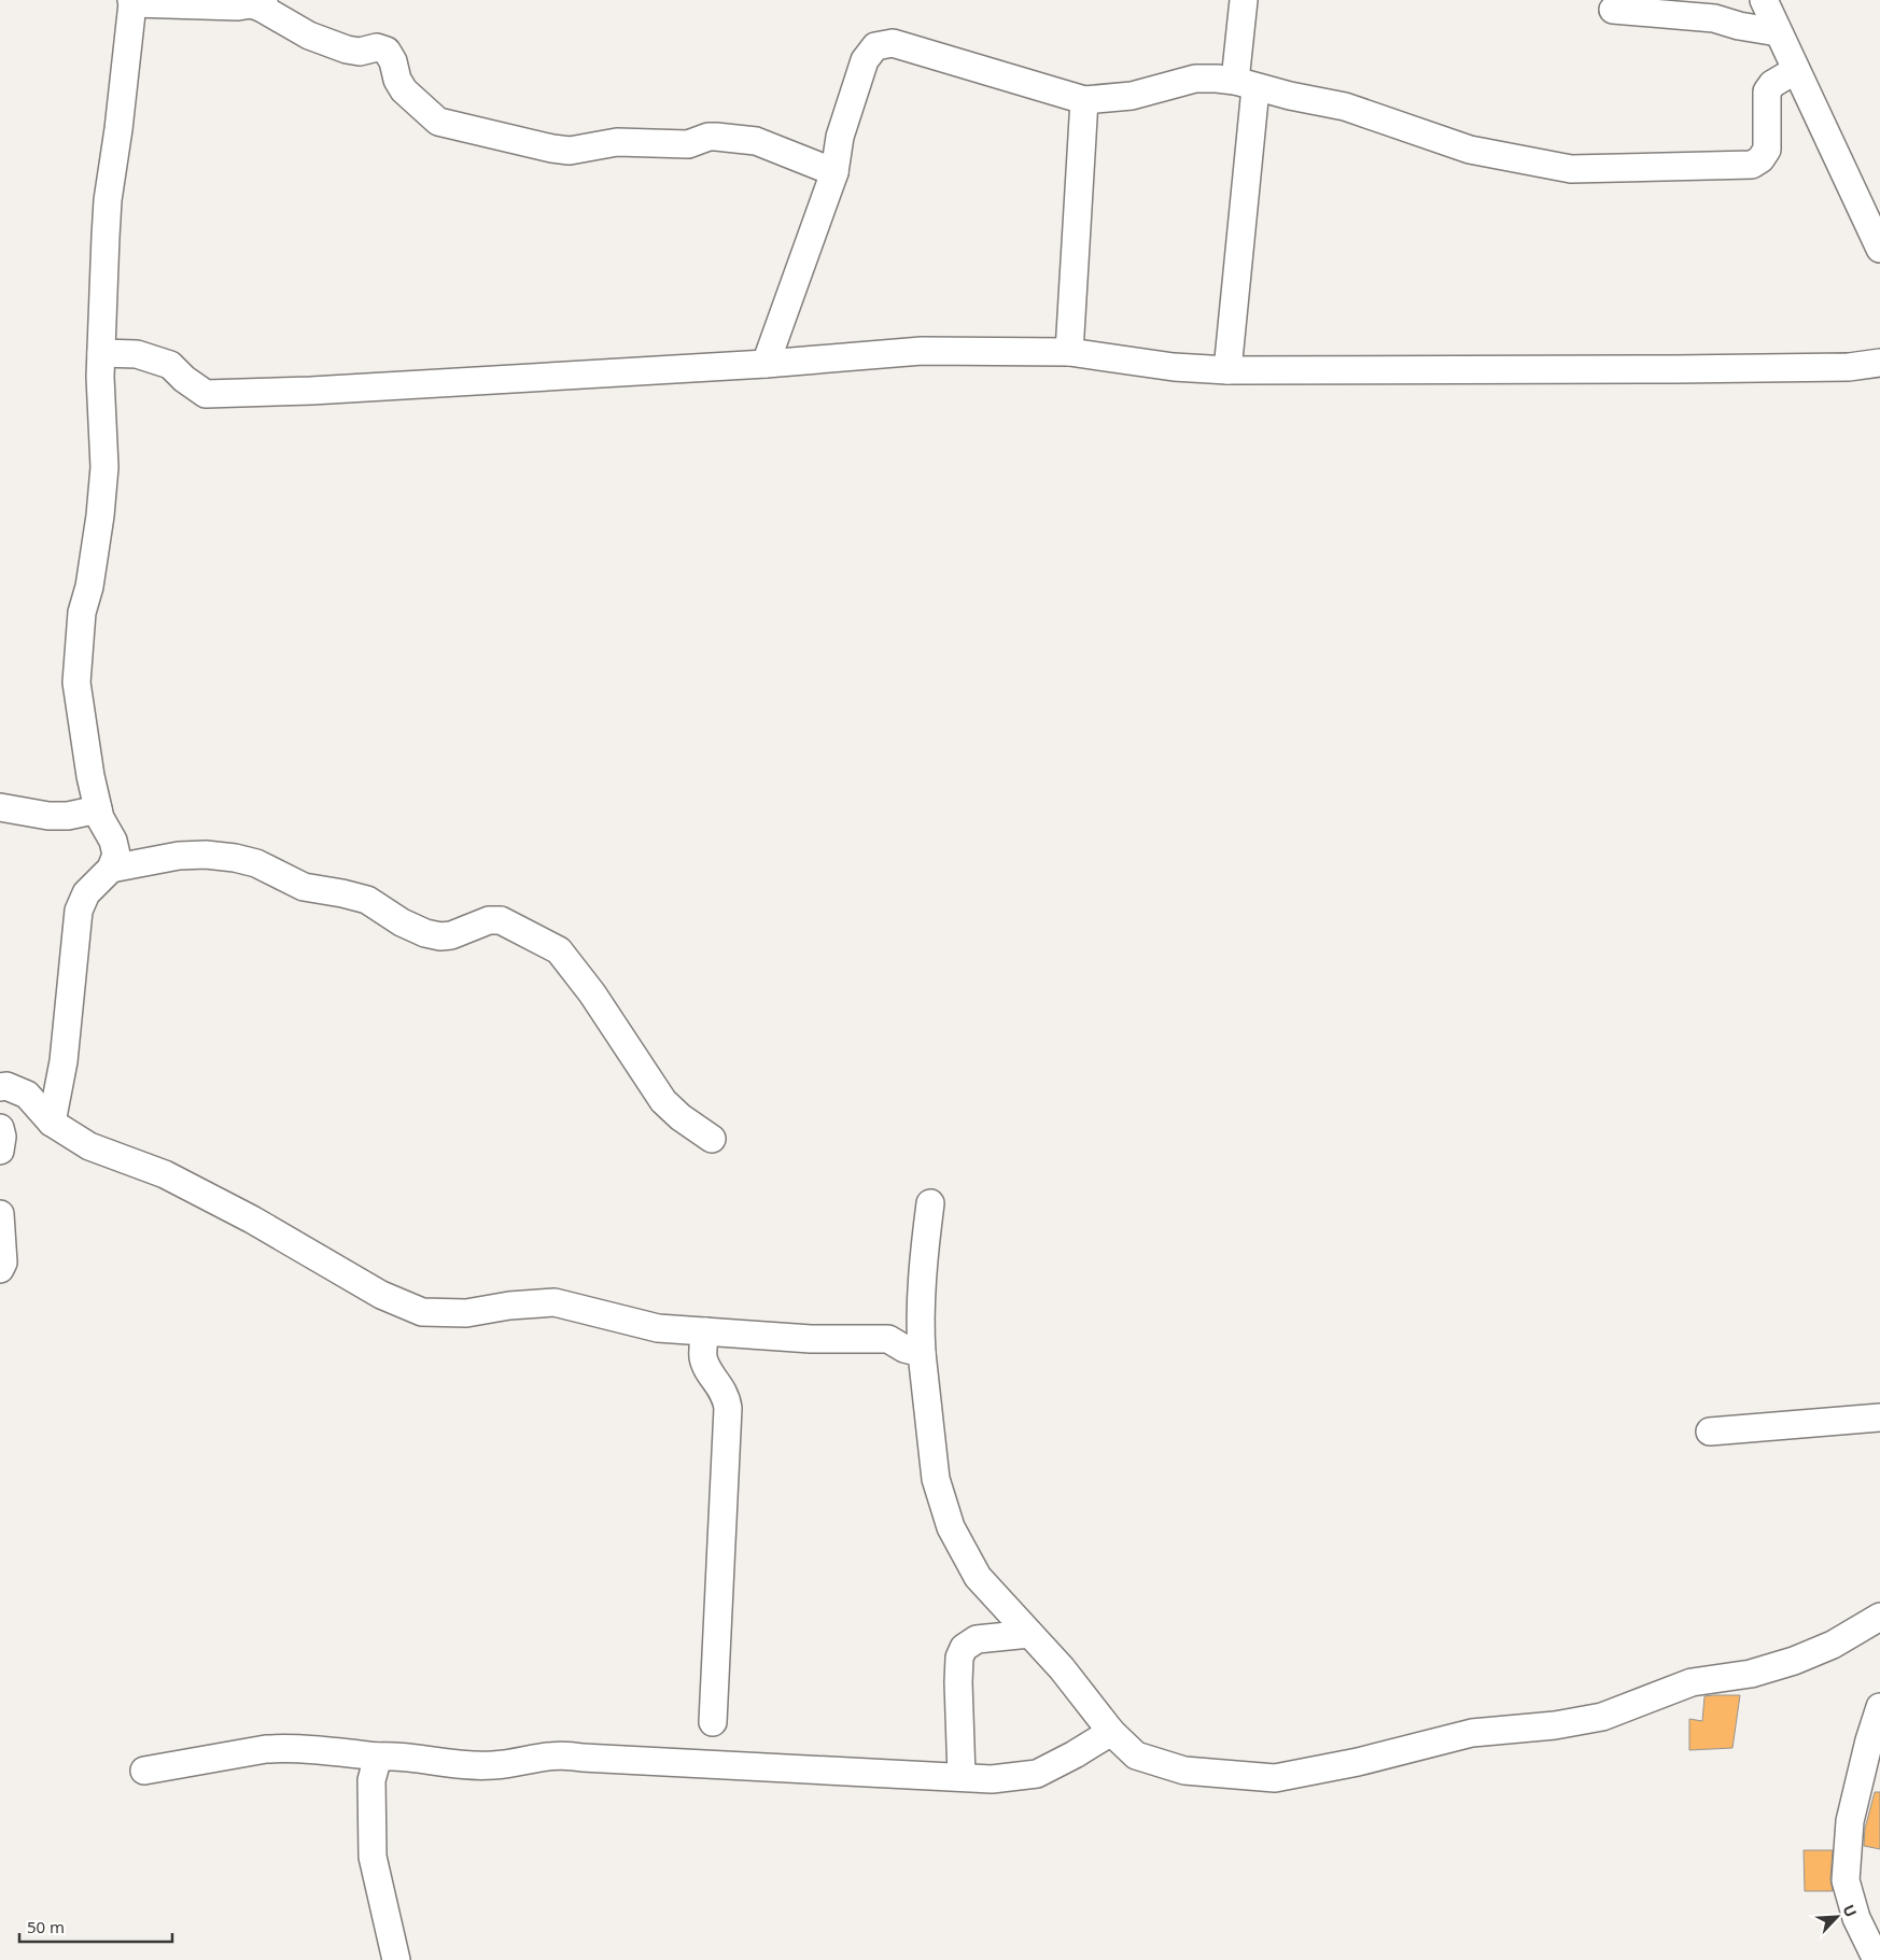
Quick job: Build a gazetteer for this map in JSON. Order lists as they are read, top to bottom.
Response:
{
  "scale_bar": "50 m",
  "north": "top right"
}
